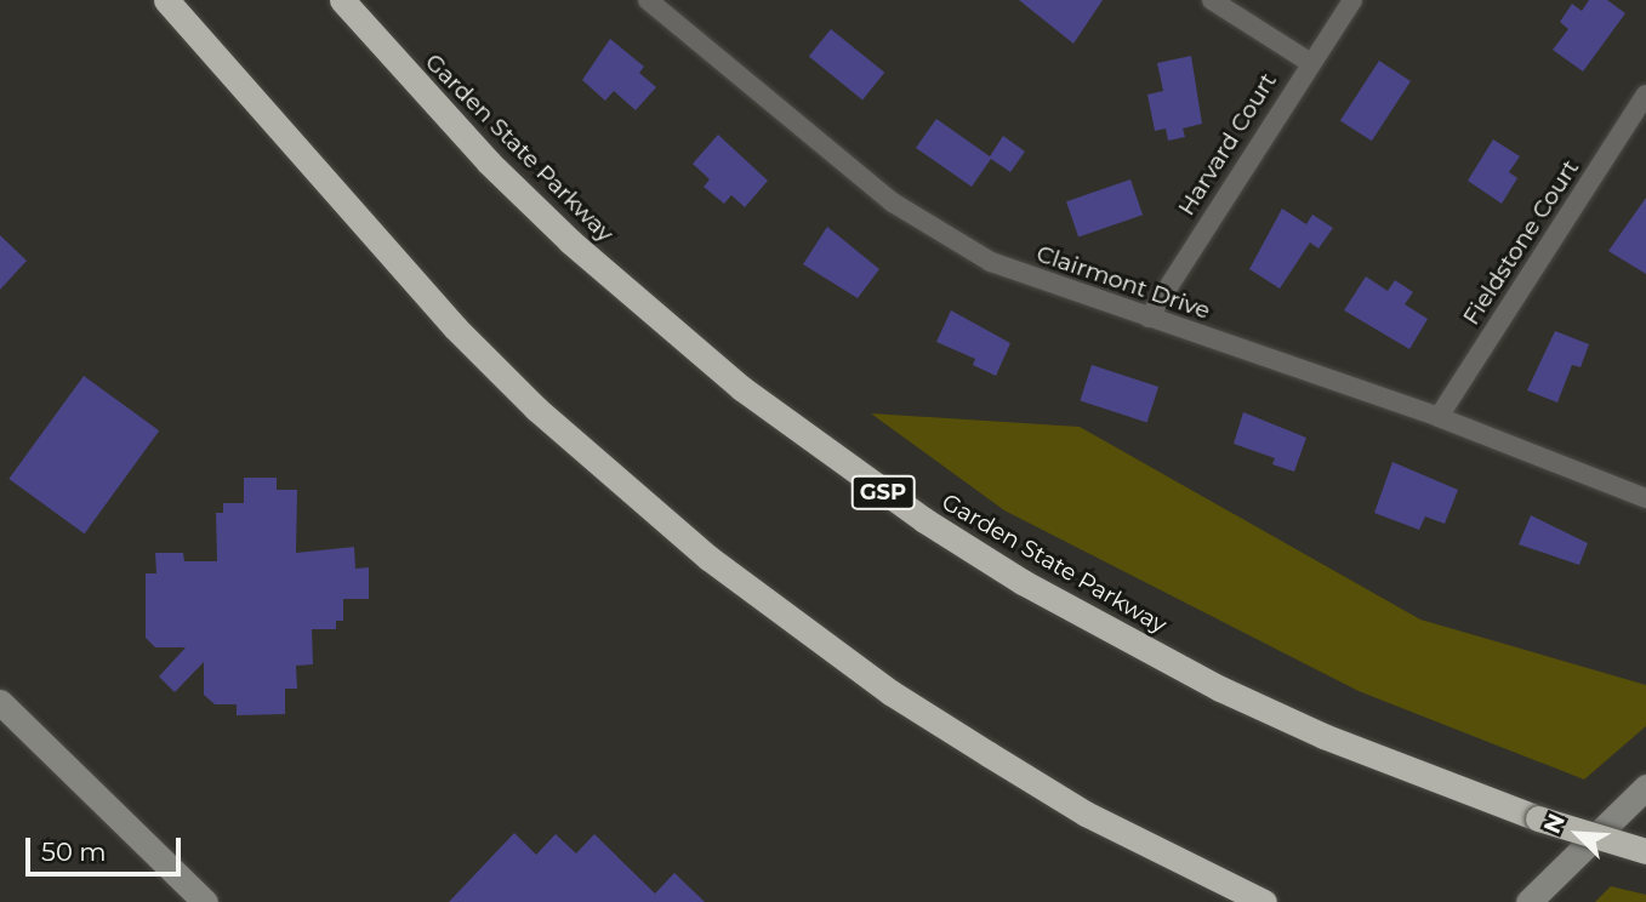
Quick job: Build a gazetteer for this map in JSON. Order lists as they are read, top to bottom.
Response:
{
  "streets": {
    "highway": ["Garden State Parkway", "GSP"],
    "street": ["Harvard Court", "Fieldstone Court", "Clairmont Drive"]
  },
  "crossings": [
    ["Harvard Court", "Clairmont Drive"],
    ["Fieldstone Court", "Clairmont Drive"]
  ],
  "scale_bar": "50 m",
  "north": "top left"
}
